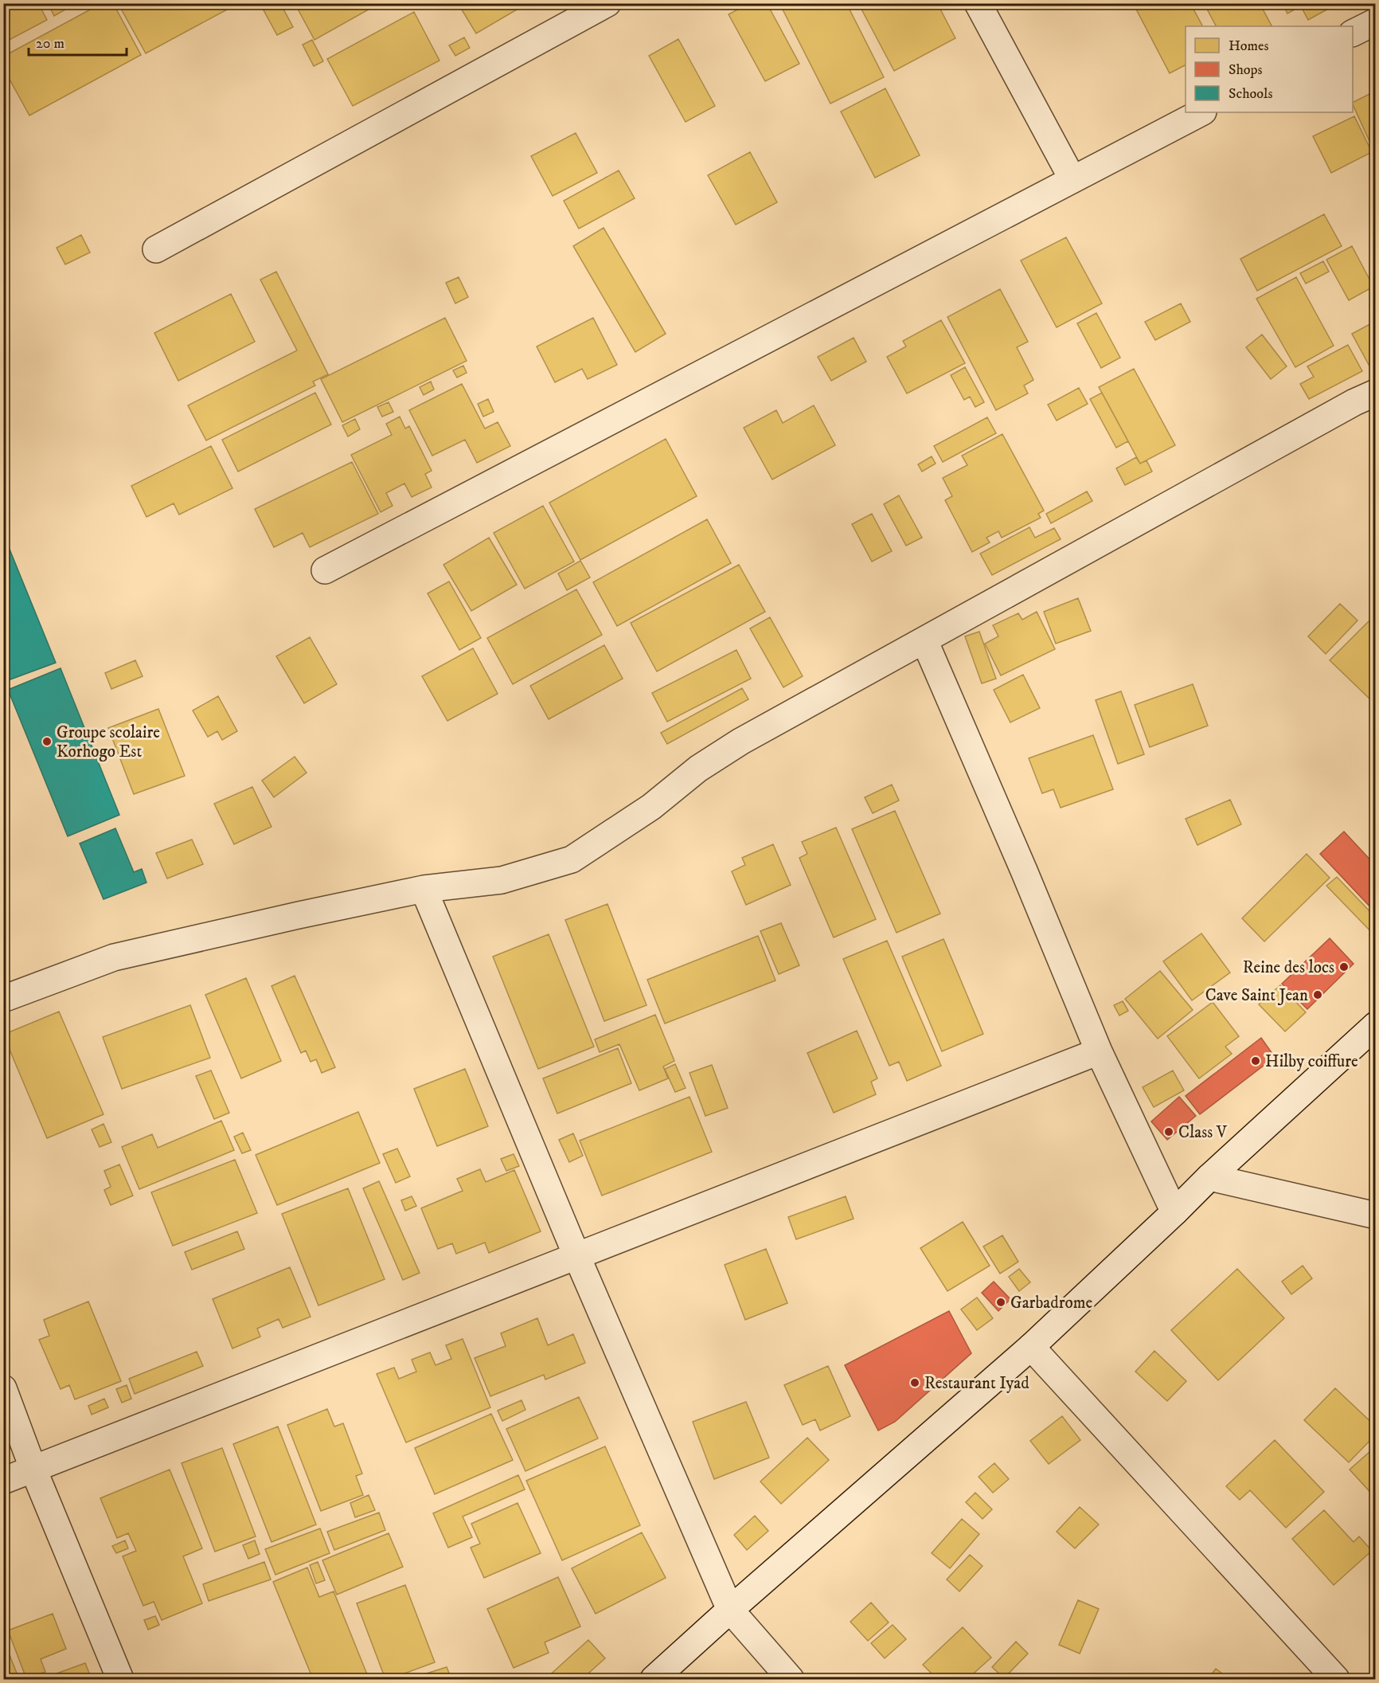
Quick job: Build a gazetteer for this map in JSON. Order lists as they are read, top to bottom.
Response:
{
  "places": [
    "Groupe scolaire Korhogo Est",
    "Reine des locs",
    "Cave Saint Jean",
    "Hilby coiffure",
    "Class V",
    "Garbadrome",
    "Restaurant Iyad"
  ],
  "legend": ["Homes", "Shops", "Schools"],
  "scale_bar": "20 m"
}
